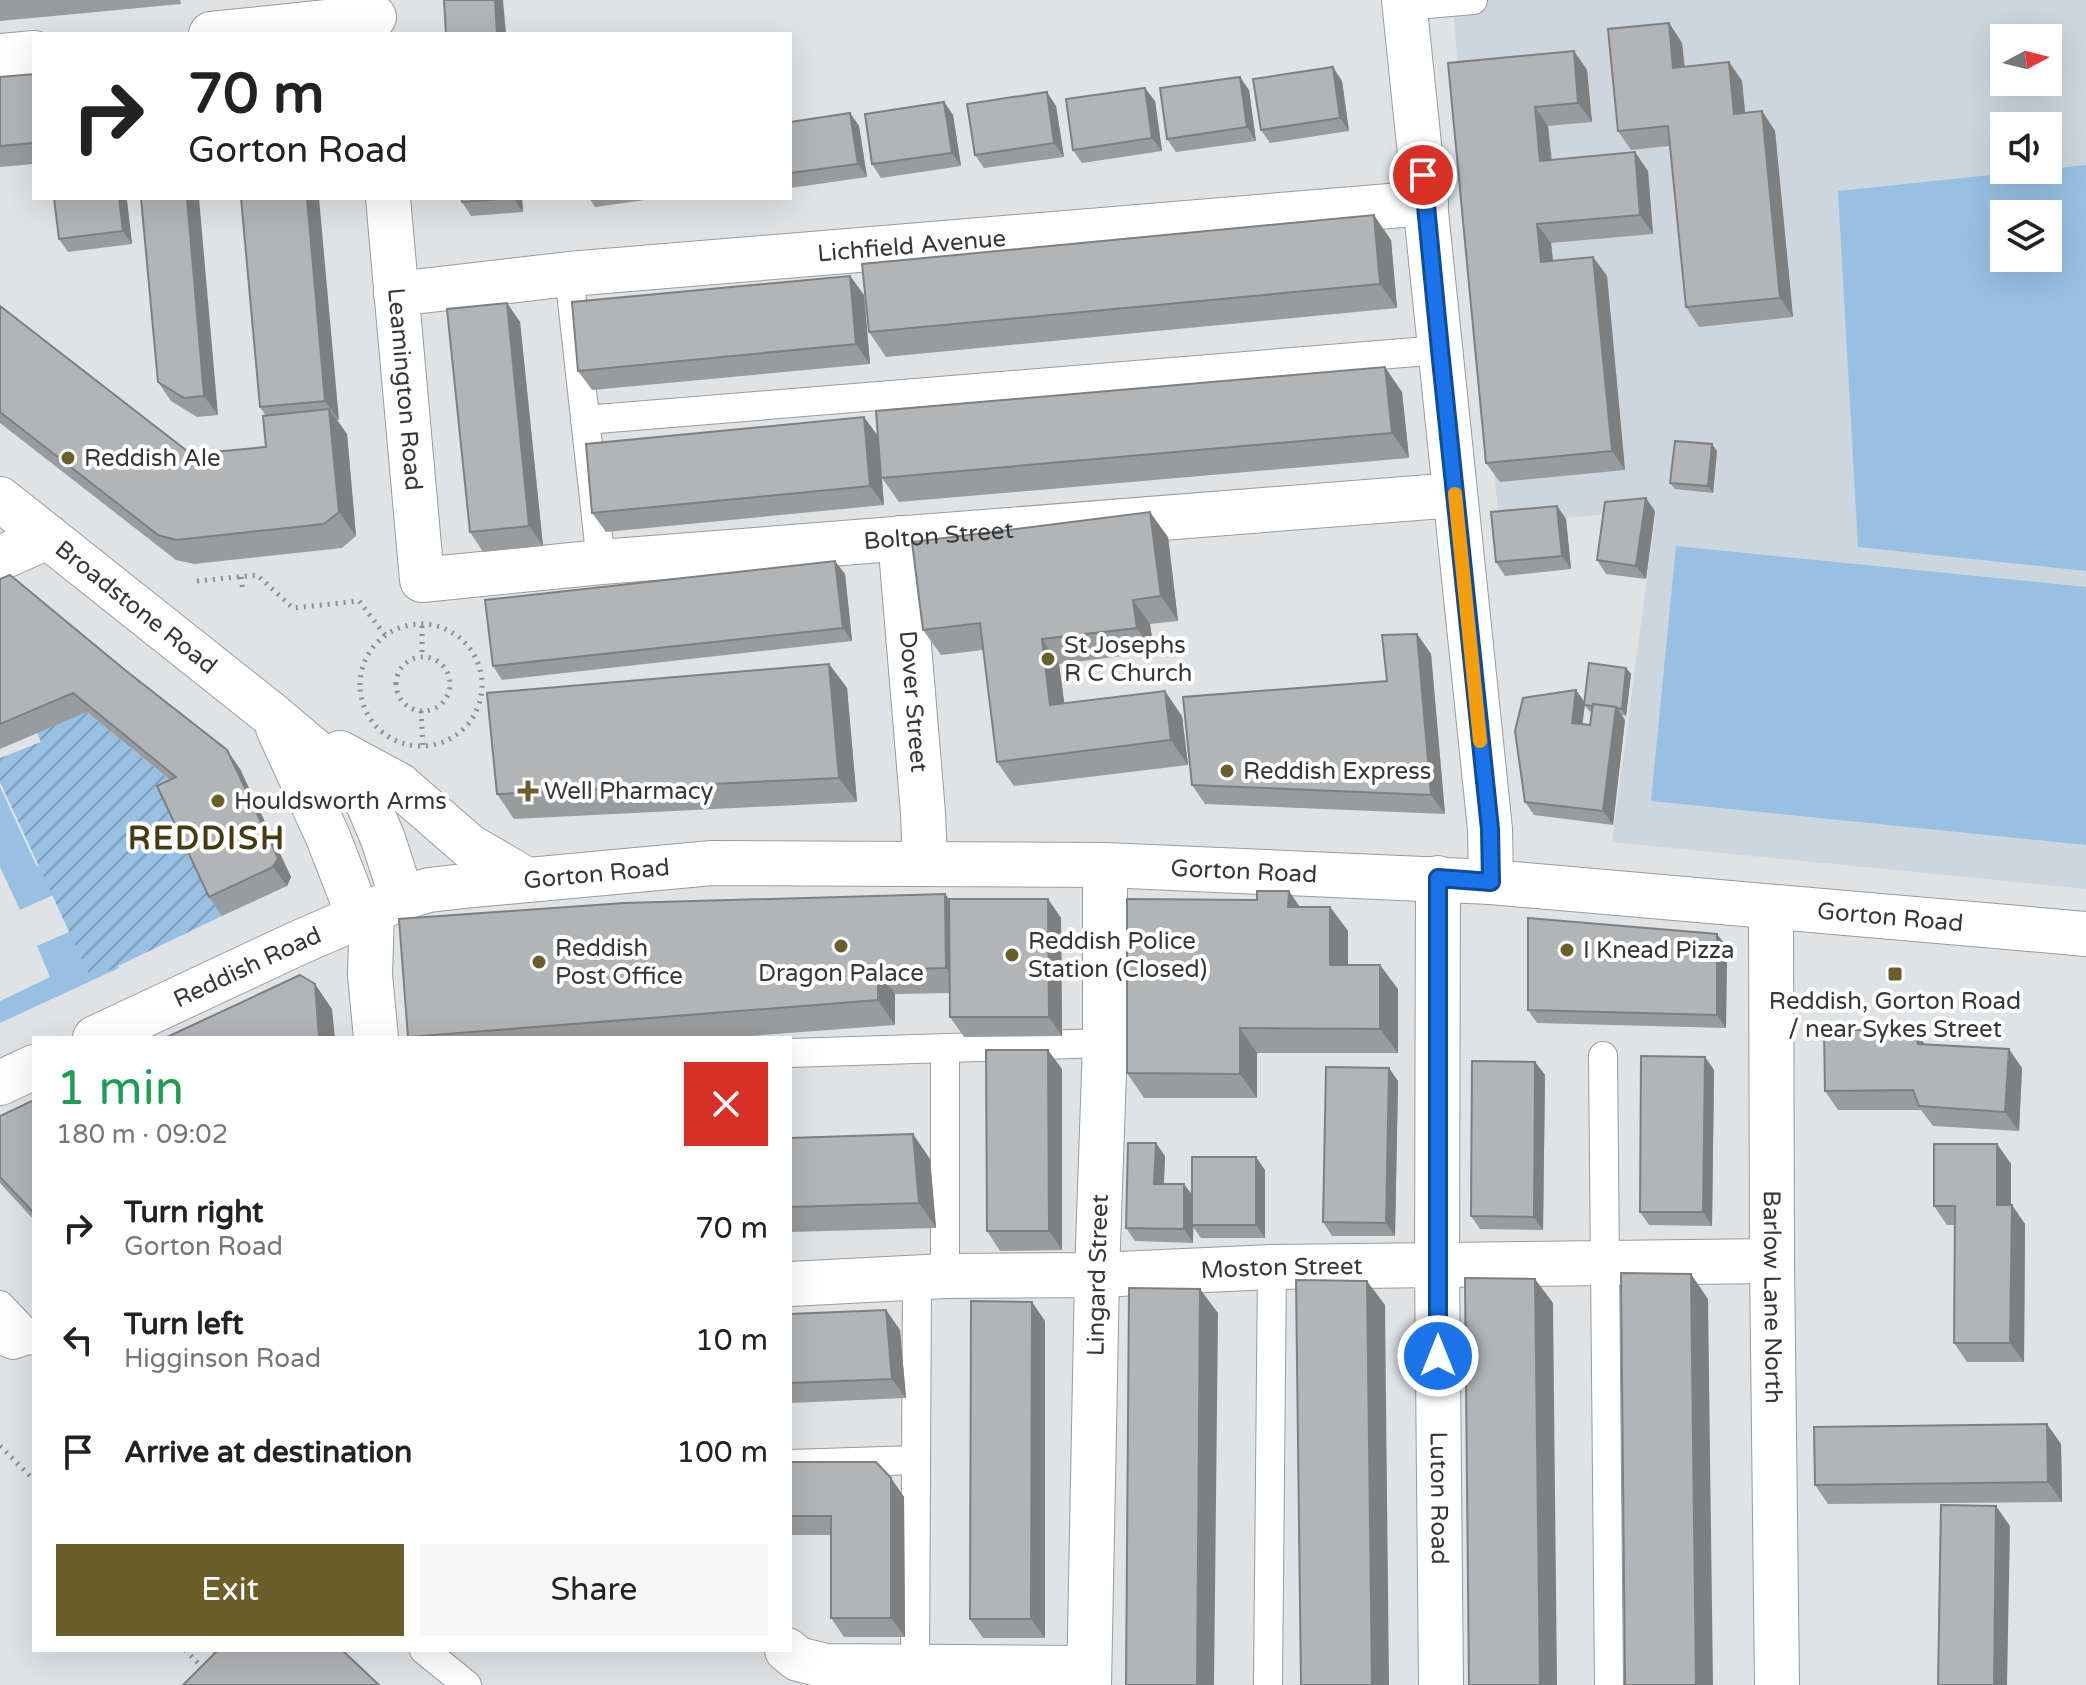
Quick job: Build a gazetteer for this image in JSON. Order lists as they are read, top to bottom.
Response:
{
  "streets": {
    "street": [
      "Lichfield Avenue",
      "Leamington Road",
      "Bolton Street",
      "Broadstone Road",
      "Dover Street",
      "Gorton Road",
      "Reddish Road",
      "Moston Street",
      "Lingard Street",
      "Barlow Lane North",
      "Luton Road"
    ]
  },
  "crossings": [
    ["Lichfield Avenue", "Leamington Road"],
    ["Leamington Road", "Bolton Street"],
    ["Bolton Street", "Dover Street"],
    ["Broadstone Road", "Gorton Road"],
    ["Broadstone Road", "Reddish Road"],
    ["Dover Street", "Gorton Road"],
    ["Gorton Road", "Reddish Road"],
    ["Gorton Road", "Lingard Street"],
    ["Gorton Road", "Barlow Lane North"],
    ["Gorton Road", "Luton Road"],
    ["Moston Street", "Lingard Street"],
    ["Moston Street", "Barlow Lane North"],
    ["Moston Street", "Luton Road"]
  ],
  "districts": ["REDDISH"],
  "places": {
    "other": [
      "Reddish Ale",
      "St Josephs R C Church",
      "Reddish Express",
      "Houldsworth Arms",
      "Dragon Palace",
      "I Knead Pizza",
      "Reddish Police Station (Closed)",
      "Reddish Post Office"
    ],
    "health": ["Well Pharmacy"],
    "transit": ["Reddish, Gorton Road / near Sykes Street"]
  },
  "north": "right",
  "page": {
    "turn": ["70 m", "Gorton Road"],
    "heading": ["1 min", "180 m · 09:02"],
    "list": [
      {
        "name": "Turn right",
        "note": "Gorton Road",
        "value": "70 m"
      },
      {
        "name": "Turn left",
        "note": "Higginson Road",
        "value": "10 m"
      },
      {
        "name": "Arrive at destination",
        "value": "100 m"
      }
    ],
    "buttons": ["Exit", "Share"]
  }
}
